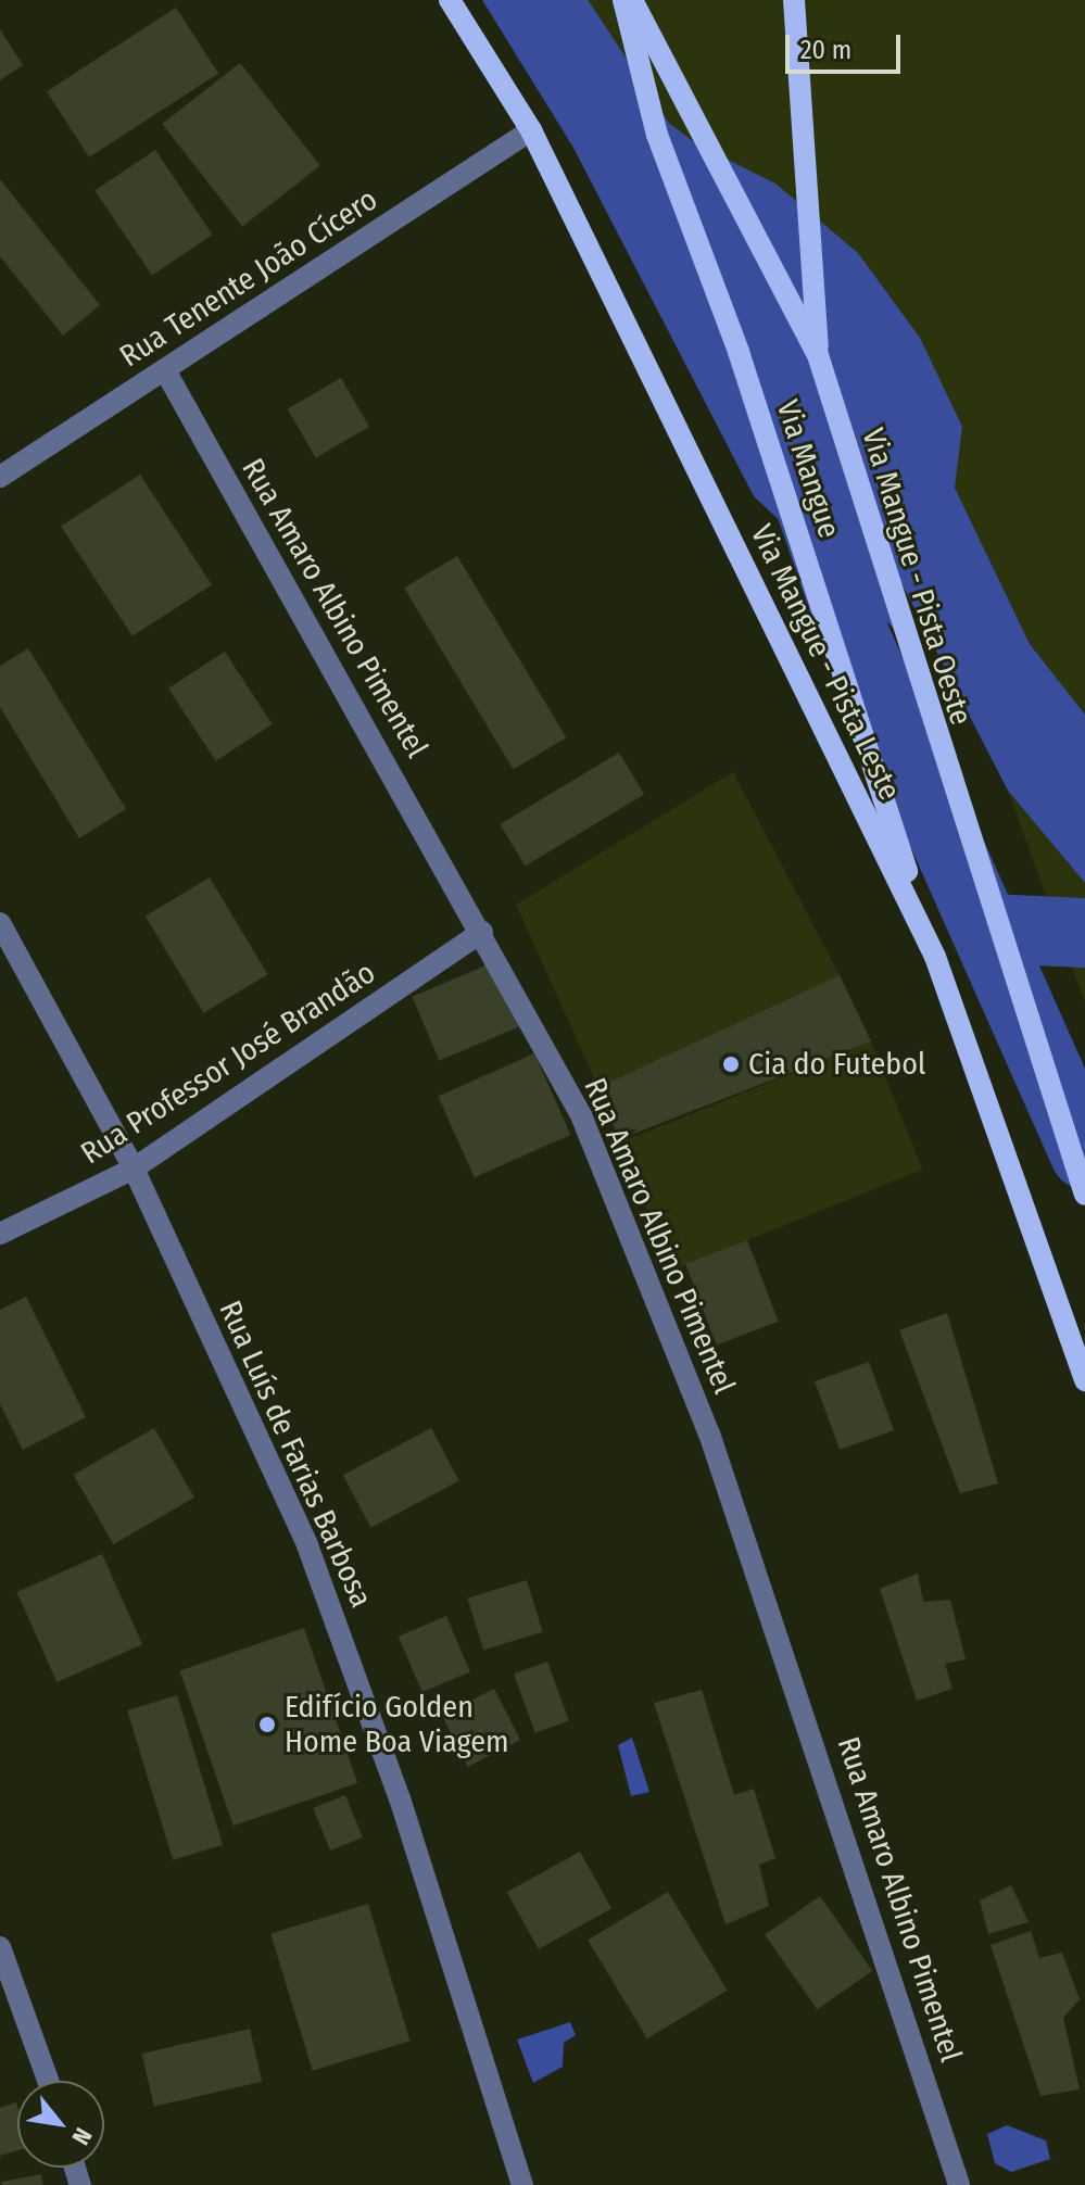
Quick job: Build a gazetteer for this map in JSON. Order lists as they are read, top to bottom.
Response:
{
  "streets": {
    "main road": ["Via Mangue", "Via Mangue - Pista Oeste", "Via Mangue - Pista Leste"],
    "street": [
      "Rua Tenente João Cícero",
      "Rua Amaro Albino Pimentel",
      "Rua Professor José Brandão",
      "Rua Luís de Farias Barbosa"
    ]
  },
  "crossings": [
    ["Rua Tenente João Cícero", "Rua Amaro Albino Pimentel"],
    ["Rua Tenente João Cícero", "Via Mangue - Pista Leste"],
    ["Via Mangue", "Via Mangue - Pista Oeste"],
    ["Via Mangue", "Via Mangue - Pista Leste"],
    ["Rua Amaro Albino Pimentel", "Rua Professor José Brandão"],
    ["Rua Professor José Brandão", "Rua Luís de Farias Barbosa"]
  ],
  "places": ["Cia do Futebol", "Edifício Golden Home Boa Viagem"],
  "scale_bar": "20 m",
  "north": "bottom right"
}
